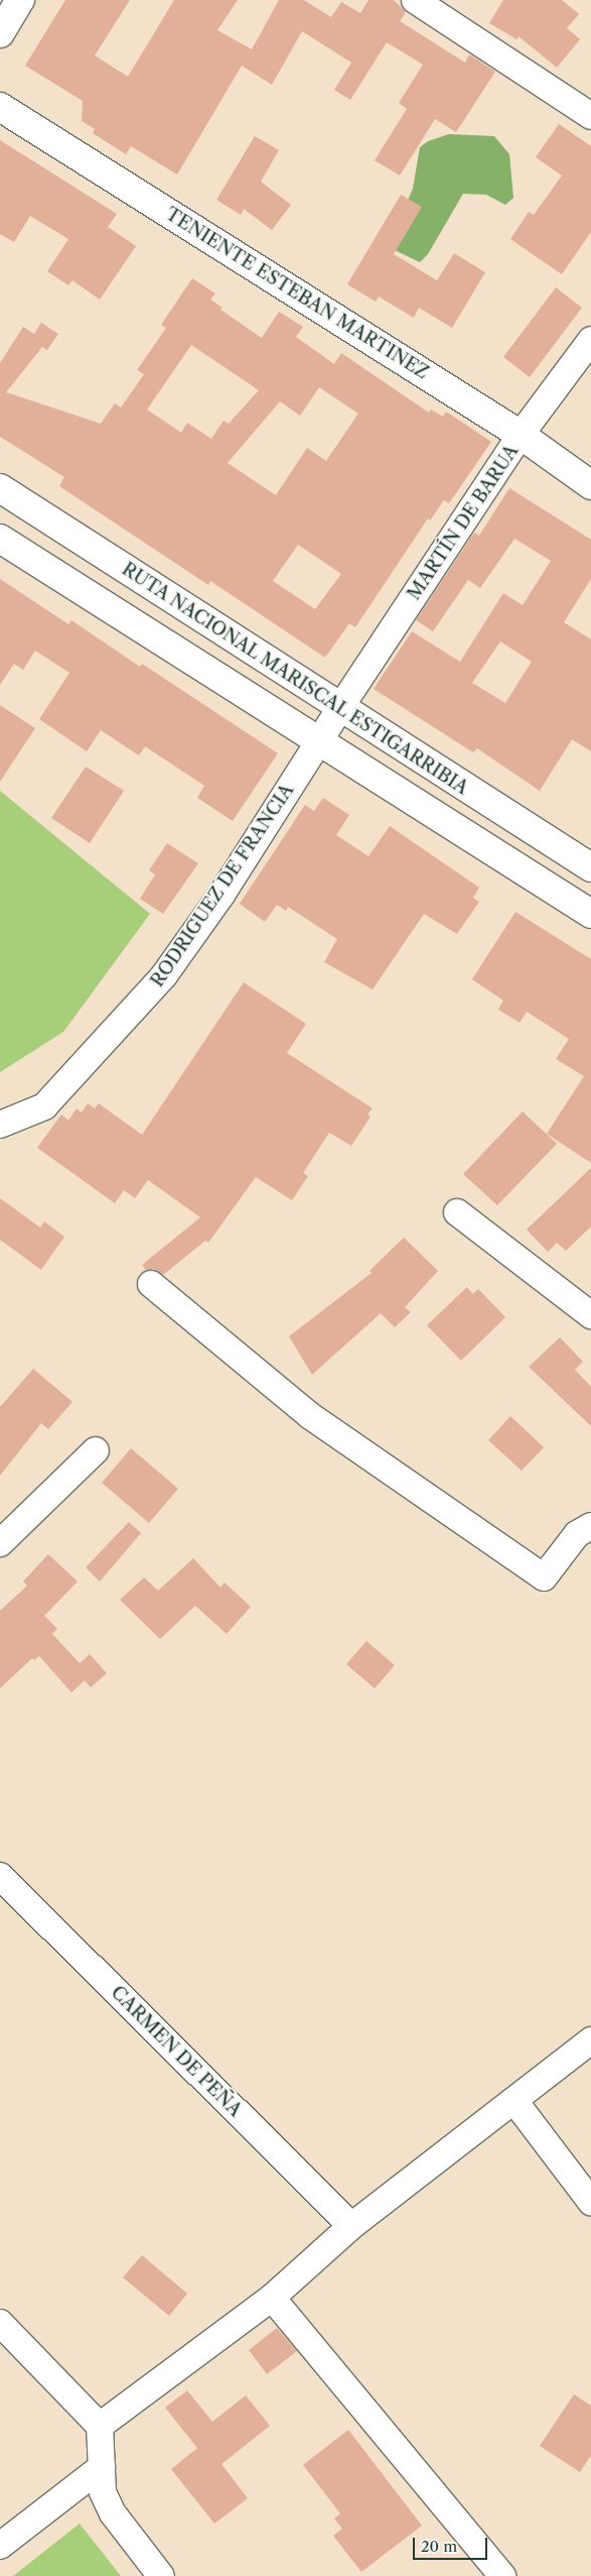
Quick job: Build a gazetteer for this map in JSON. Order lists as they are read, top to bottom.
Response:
{
  "streets": {
    "main road": ["TENIENTE ESTEBAN MARTINEZ", "RUTA NACIONAL MARISCAL ESTIGARRIBIA"],
    "street": ["MARTÍN DE BARUA", "RODRIGUEZ DE FRANCIA", "CARMEN DE PEÑA"]
  },
  "crossings": [
    ["TENIENTE ESTEBAN MARTINEZ", "MARTÍN DE BARUA"],
    ["MARTÍN DE BARUA", "RUTA NACIONAL MARISCAL ESTIGARRIBIA"],
    ["MARTÍN DE BARUA", "RODRIGUEZ DE FRANCIA"],
    ["RUTA NACIONAL MARISCAL ESTIGARRIBIA", "RODRIGUEZ DE FRANCIA"]
  ],
  "scale_bar": "20 m"
}
